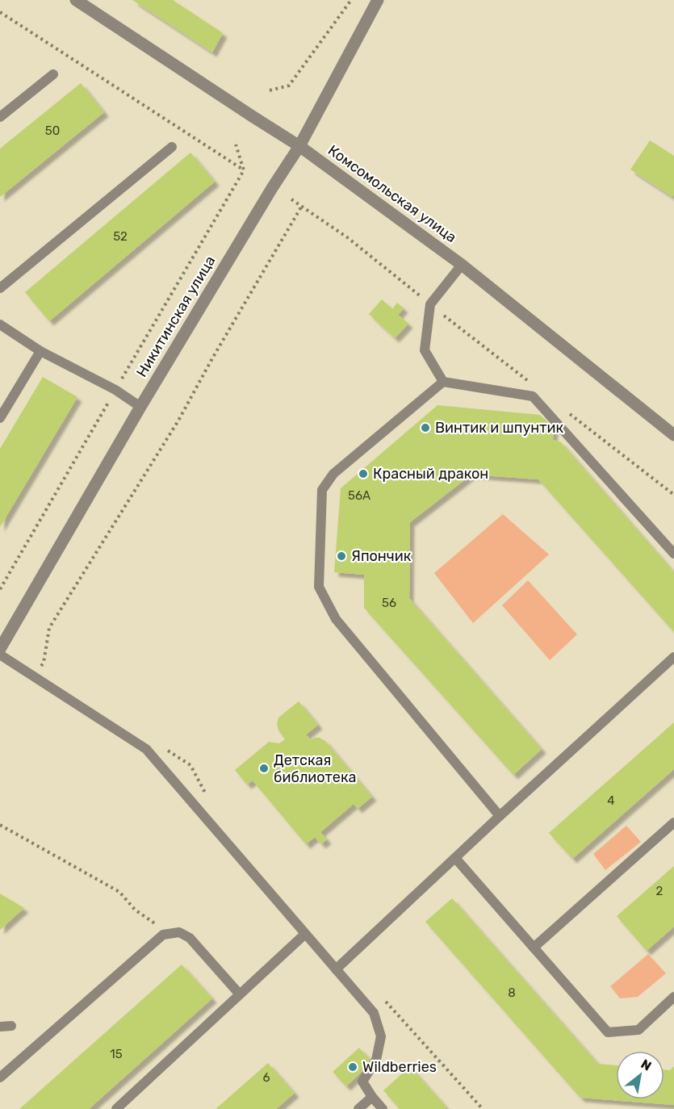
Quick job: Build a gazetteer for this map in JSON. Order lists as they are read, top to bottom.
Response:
{
  "streets": {
    "street": ["Комсомольская улица", "Никитинская улица"]
  },
  "crossings": [
    ["Комсомольская улица", "Никитинская улица"]
  ],
  "places": [
    "Винтик и шпунтик",
    "Красный дракон",
    "Япончик",
    "Детская библиотека",
    "Wildberries"
  ],
  "house_numbers": [
    "50",
    "52",
    "56А",
    "56",
    "4",
    "2",
    "8",
    "15",
    "6"
  ],
  "north": "top right"
}
